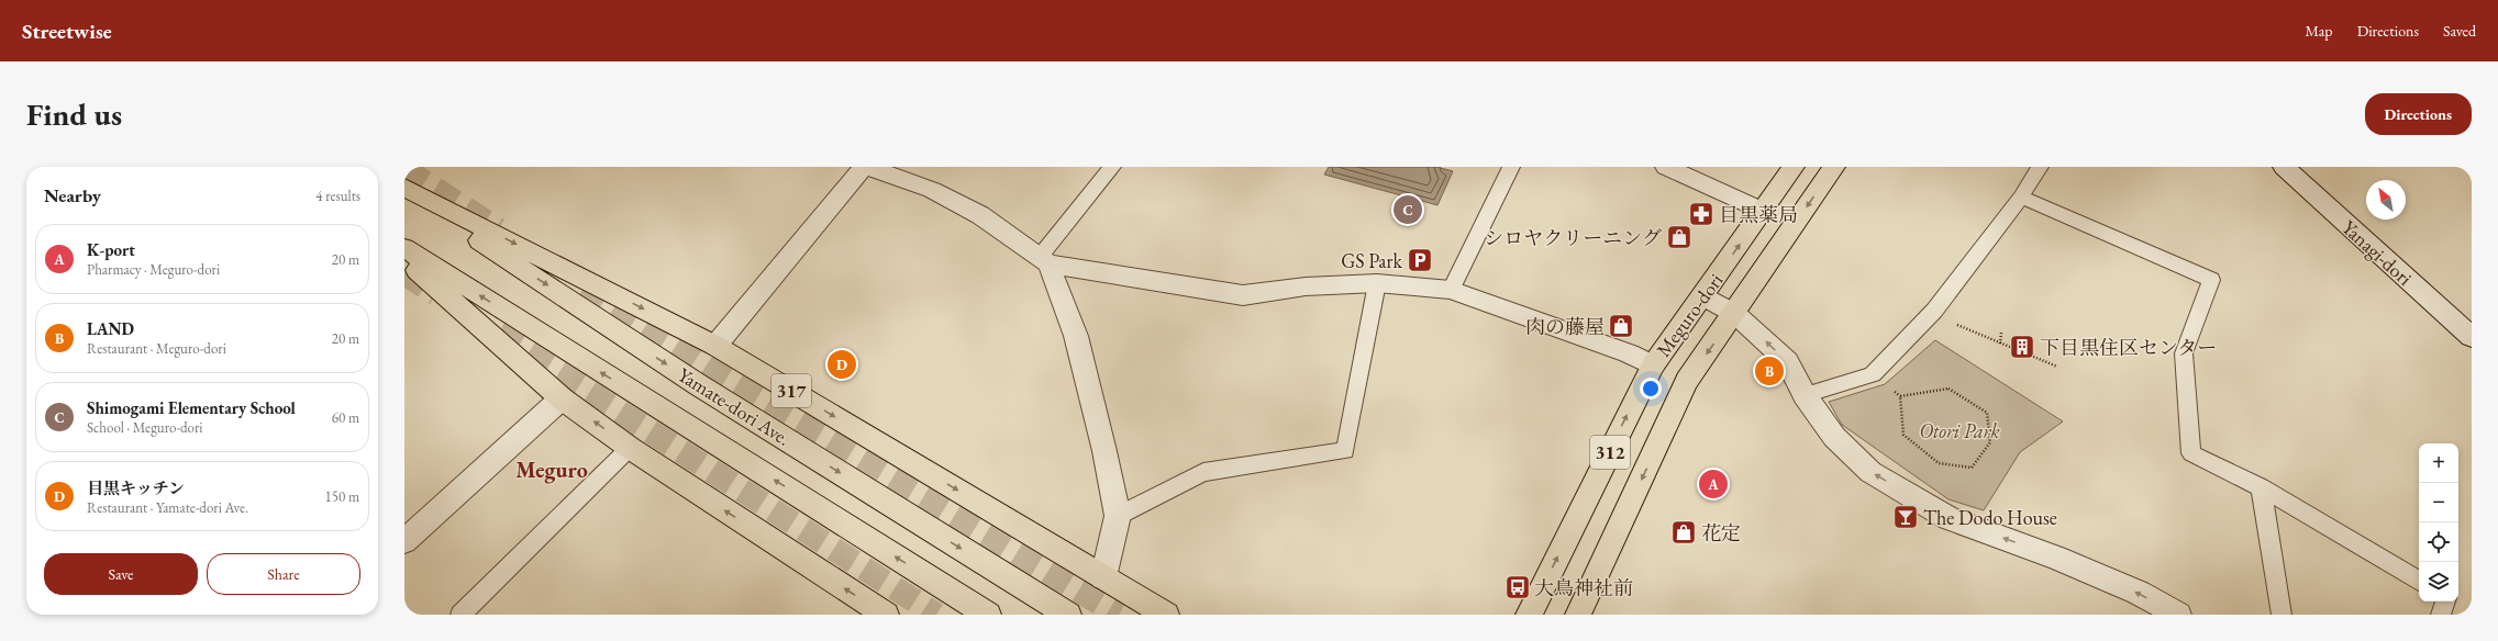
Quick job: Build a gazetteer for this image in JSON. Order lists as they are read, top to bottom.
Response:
{
  "streets": {
    "main road": [
      "Meguro-dori",
      "317",
      "Yamate-dori Ave.",
      "312"
    ],
    "street": ["Yanagi-dori"]
  },
  "districts": ["Meguro"],
  "parks": ["Otori Park"],
  "places": {
    "pharmacy": ["目黒薬局"],
    "shop": ["シロヤクリーニング", "肉の藤屋", "花定"],
    "parking": ["GS Park"],
    "building": ["下目黒住区センター"],
    "bar": ["The Dodo House"],
    "bus stop": ["大鳥神社前"]
  },
  "north": "top left",
  "page": {
    "header": "Streetwise",
    "nav": ["Map", "Directions", "Saved"],
    "buttons": [
      "Directions",
      ["Save", "Share"]
    ],
    "title": "Find us",
    "heading": ["Nearby", "4 results"],
    "pins": [
      "C",
      "D",
      "B",
      "A"
    ],
    "list": [
      {
        "mark": "A",
        "name": "K-port",
        "note": "Pharmacy · Meguro-dori",
        "value": "20 m"
      },
      {
        "mark": "B",
        "name": "LAND",
        "note": "Restaurant · Meguro-dori",
        "value": "20 m"
      },
      {
        "mark": "C",
        "name": "Shimogami Elementary School",
        "note": "School · Meguro-dori",
        "value": "60 m"
      },
      {
        "mark": "D",
        "name": "目黒キッチン",
        "note": "Restaurant · Yamate-dori Ave.",
        "value": "150 m"
      }
    ],
    "map_buttons": ["+", "−"]
  }
}
